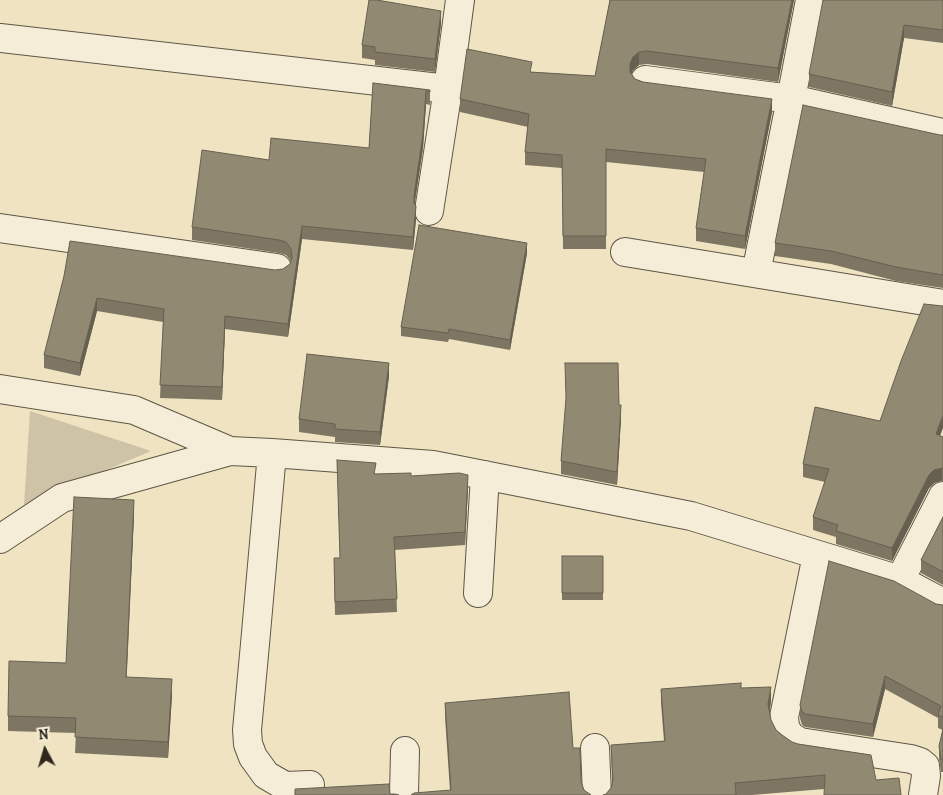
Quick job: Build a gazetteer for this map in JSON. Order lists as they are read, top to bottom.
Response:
{
  "north": "top"
}
